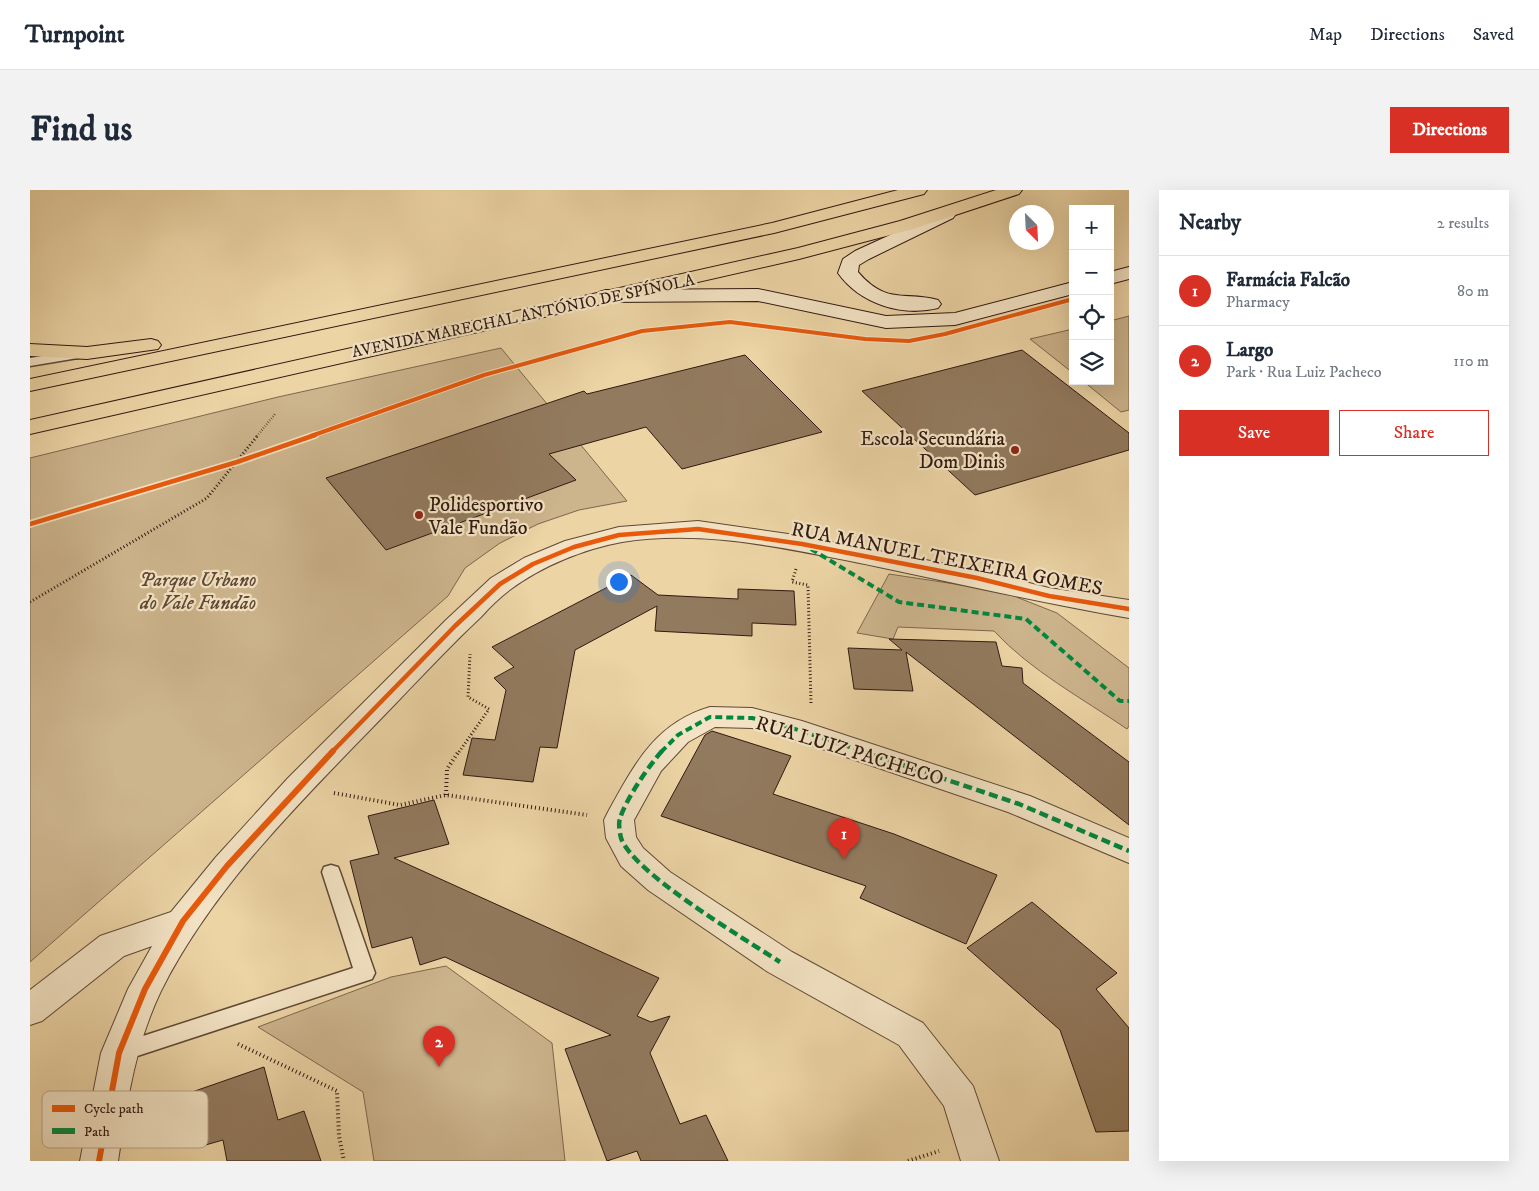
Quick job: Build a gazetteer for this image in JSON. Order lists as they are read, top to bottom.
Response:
{
  "streets": {
    "highway": ["AVENIDA MARECHAL ANTÓNIO DE SPÍNOLA"],
    "street": ["RUA MANUEL TEIXEIRA GOMES", "RUA LUIZ PACHECO"]
  },
  "parks": ["Parque Urbano do Vale Fundão"],
  "places": ["Escola Secundária Dom Dinis", "Polidesportivo Vale Fundão"],
  "legend": ["Cycle path", "Path"],
  "north": "bottom right",
  "page": {
    "header": "Turnpoint",
    "nav": ["Map", "Directions", "Saved"],
    "buttons": [
      "Directions",
      ["Save", "Share"]
    ],
    "title": "Find us",
    "heading": ["Nearby", "2 results"],
    "map_buttons": ["+", "−"],
    "list": [
      {
        "mark": "1",
        "name": "Farmácia Falcão",
        "note": "Pharmacy",
        "value": "80 m"
      },
      {
        "mark": "2",
        "name": "Largo",
        "note": "Park · Rua Luiz Pacheco",
        "value": "110 m"
      }
    ],
    "pins": ["1", "2"]
  }
}
